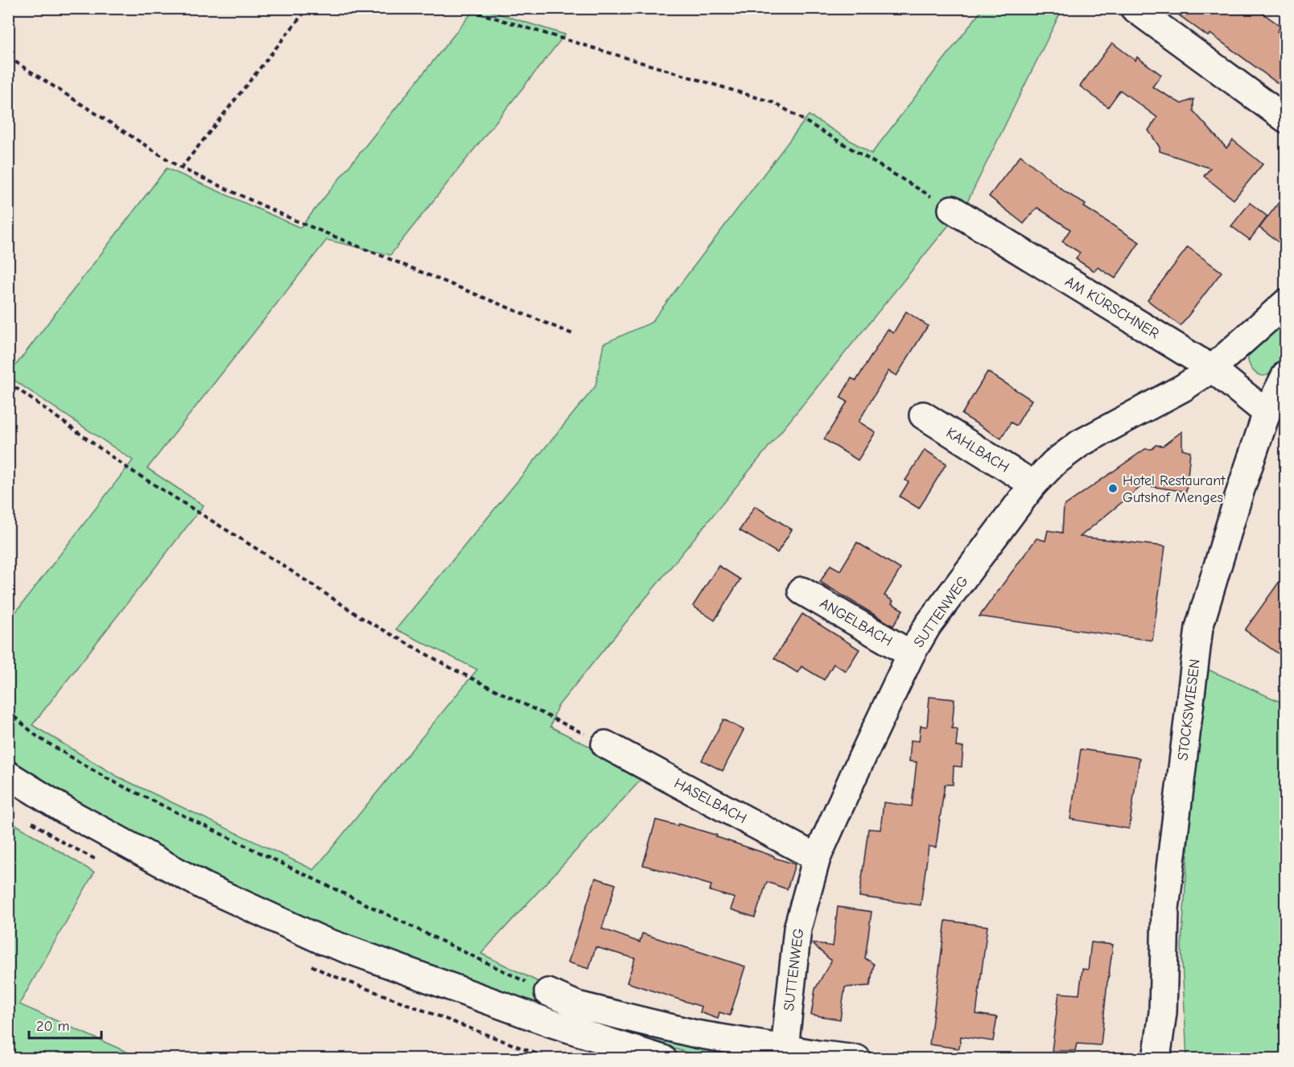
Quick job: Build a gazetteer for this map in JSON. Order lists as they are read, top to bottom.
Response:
{
  "streets": {
    "street": [
      "AM KÜRSCHNER",
      "KAHLBACH",
      "SUTTENWEG",
      "ANGELBACH",
      "STOCKSWIESEN",
      "HASELBACH"
    ]
  },
  "crossings": [
    ["AM KÜRSCHNER", "SUTTENWEG"],
    ["AM KÜRSCHNER", "STOCKSWIESEN"],
    ["KAHLBACH", "SUTTENWEG"],
    ["SUTTENWEG", "ANGELBACH"],
    ["SUTTENWEG", "HASELBACH"]
  ],
  "places": ["Hotel Restaurant Gutshof Menges"],
  "scale_bar": "20 m"
}
